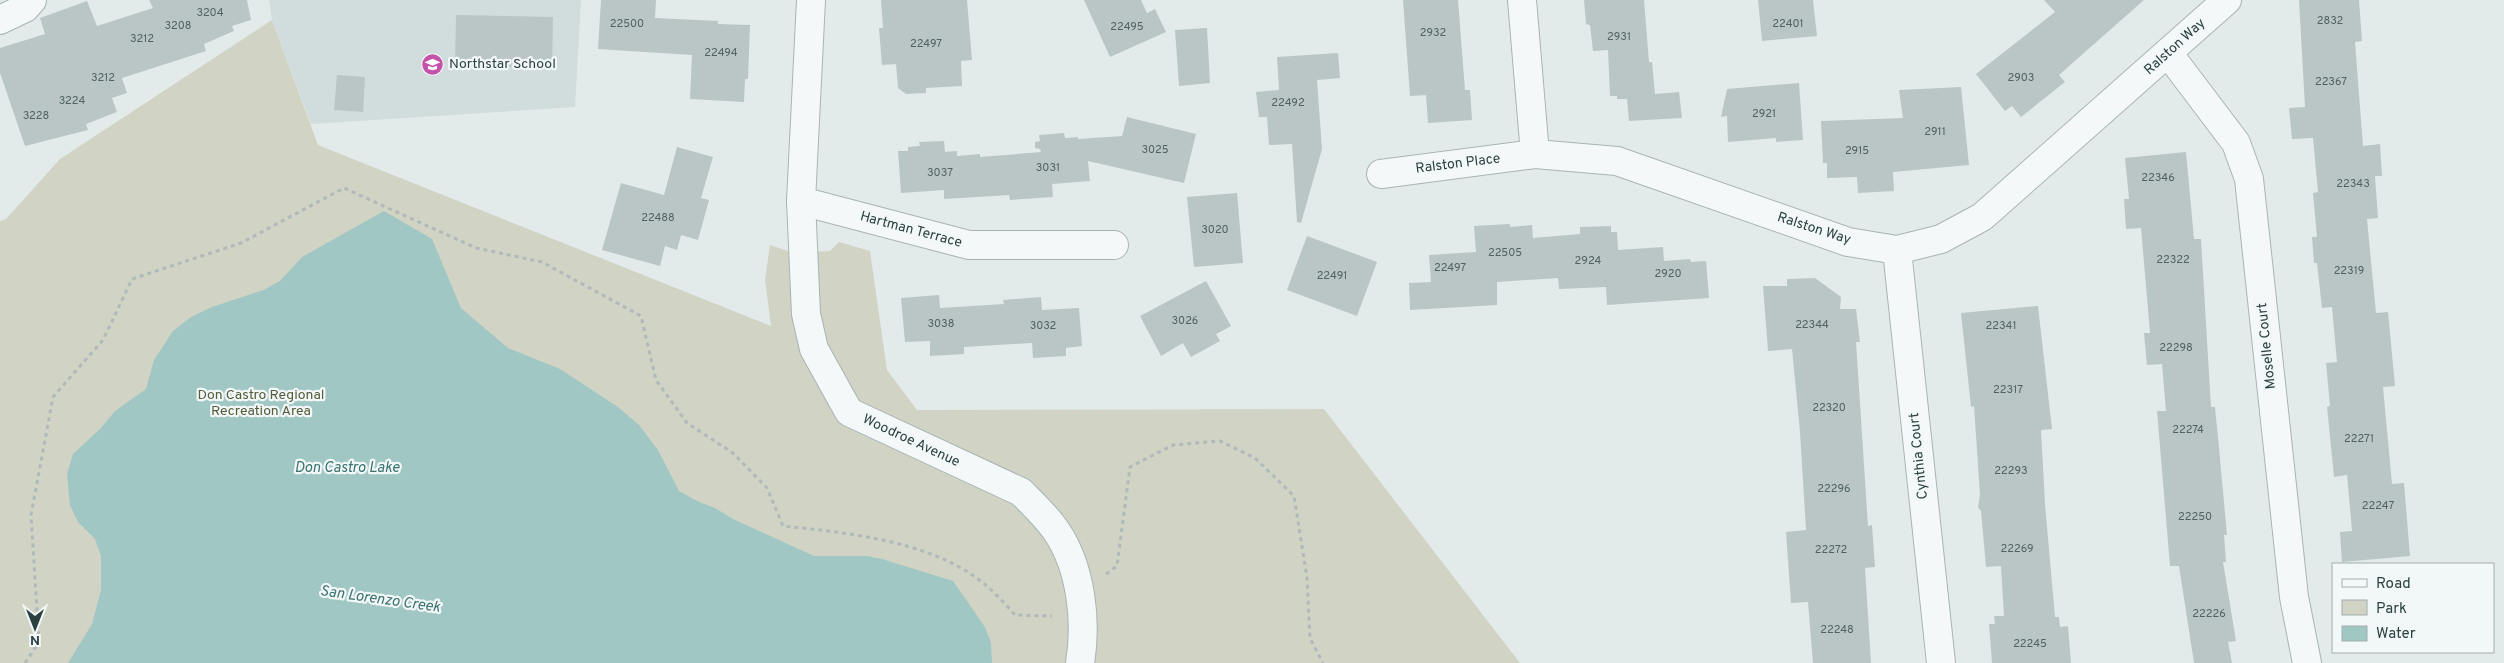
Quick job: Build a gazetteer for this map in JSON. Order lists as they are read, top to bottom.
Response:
{
  "streets": {
    "street": [
      "Ralston Way",
      "Ralston Place",
      "Hartman Terrace",
      "Moselle Court",
      "Woodroe Avenue",
      "Cynthia Court"
    ]
  },
  "crossings": [
    ["Ralston Way", "Ralston Place"],
    ["Ralston Way", "Moselle Court"],
    ["Ralston Way", "Cynthia Court"],
    ["Hartman Terrace", "Woodroe Avenue"]
  ],
  "water": ["Don Castro Lake", "San Lorenzo Creek"],
  "parks": ["Don Castro Regional Recreation Area"],
  "places": {
    "school or university": ["Northstar School"]
  },
  "house_numbers": [
    "3204",
    "2832",
    "22500",
    "22401",
    "3208",
    "22495",
    "2932",
    "2931",
    "3212",
    "22497",
    "22494",
    "3212",
    "2903",
    "22367",
    "3224",
    "22492",
    "2921",
    "3228",
    "2911",
    "3025",
    "2915",
    "3031",
    "3037",
    "22346",
    "22343",
    "22488",
    "3020",
    "22505",
    "22322",
    "2924",
    "22497",
    "22319",
    "2920",
    "22491",
    "3026",
    "3038",
    "22344",
    "3032",
    "22341",
    "22298",
    "22317",
    "22320",
    "22274",
    "22271",
    "22293",
    "22296",
    "22247",
    "22250",
    "22269",
    "22272",
    "22226",
    "22248",
    "22245"
  ],
  "legend": ["Road", "Park", "Water"],
  "north": "bottom"
}
